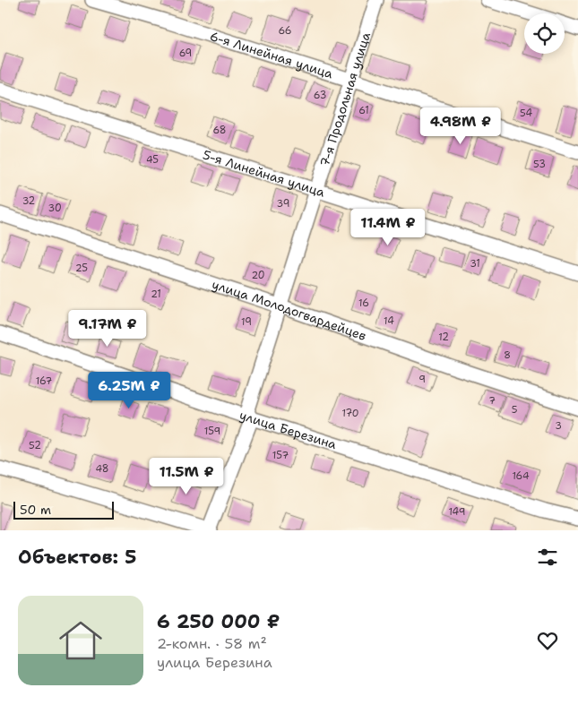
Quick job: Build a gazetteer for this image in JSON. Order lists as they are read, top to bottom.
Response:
{
  "streets": {
    "street": [
      "6-я Линейная улица",
      "7-я Продольная улица",
      "5-я Линейная улица",
      "улица Молодогвардейцев",
      "улица Березина"
    ]
  },
  "crossings": [
    ["6-я Линейная улица", "7-я Продольная улица"],
    ["7-я Продольная улица", "5-я Линейная улица"],
    ["7-я Продольная улица", "улица Молодогвардейцев"],
    ["7-я Продольная улица", "улица Березина"]
  ],
  "house_numbers": [
    "66",
    "69",
    "63",
    "61",
    "54",
    "68",
    "45",
    "53",
    "32",
    "39",
    "30",
    "31",
    "25",
    "20",
    "21",
    "16",
    "14",
    "19",
    "12",
    "8",
    "9",
    "167",
    "7",
    "5",
    "170",
    "3",
    "159",
    "52",
    "157",
    "48",
    "164",
    "149"
  ],
  "scale_bar": "50 m",
  "page": {
    "price": [
      "4.98M ₽",
      "11.4M ₽",
      "9.17M ₽",
      "6.25M ₽",
      "11.5M ₽"
    ],
    "scale": "50 m",
    "heading": "Объектов: 5",
    "list": [
      {
        "name": "6 250 000 ₽",
        "note": "2-комн. · 58 m² · улица Березина"
      }
    ]
  }
}
